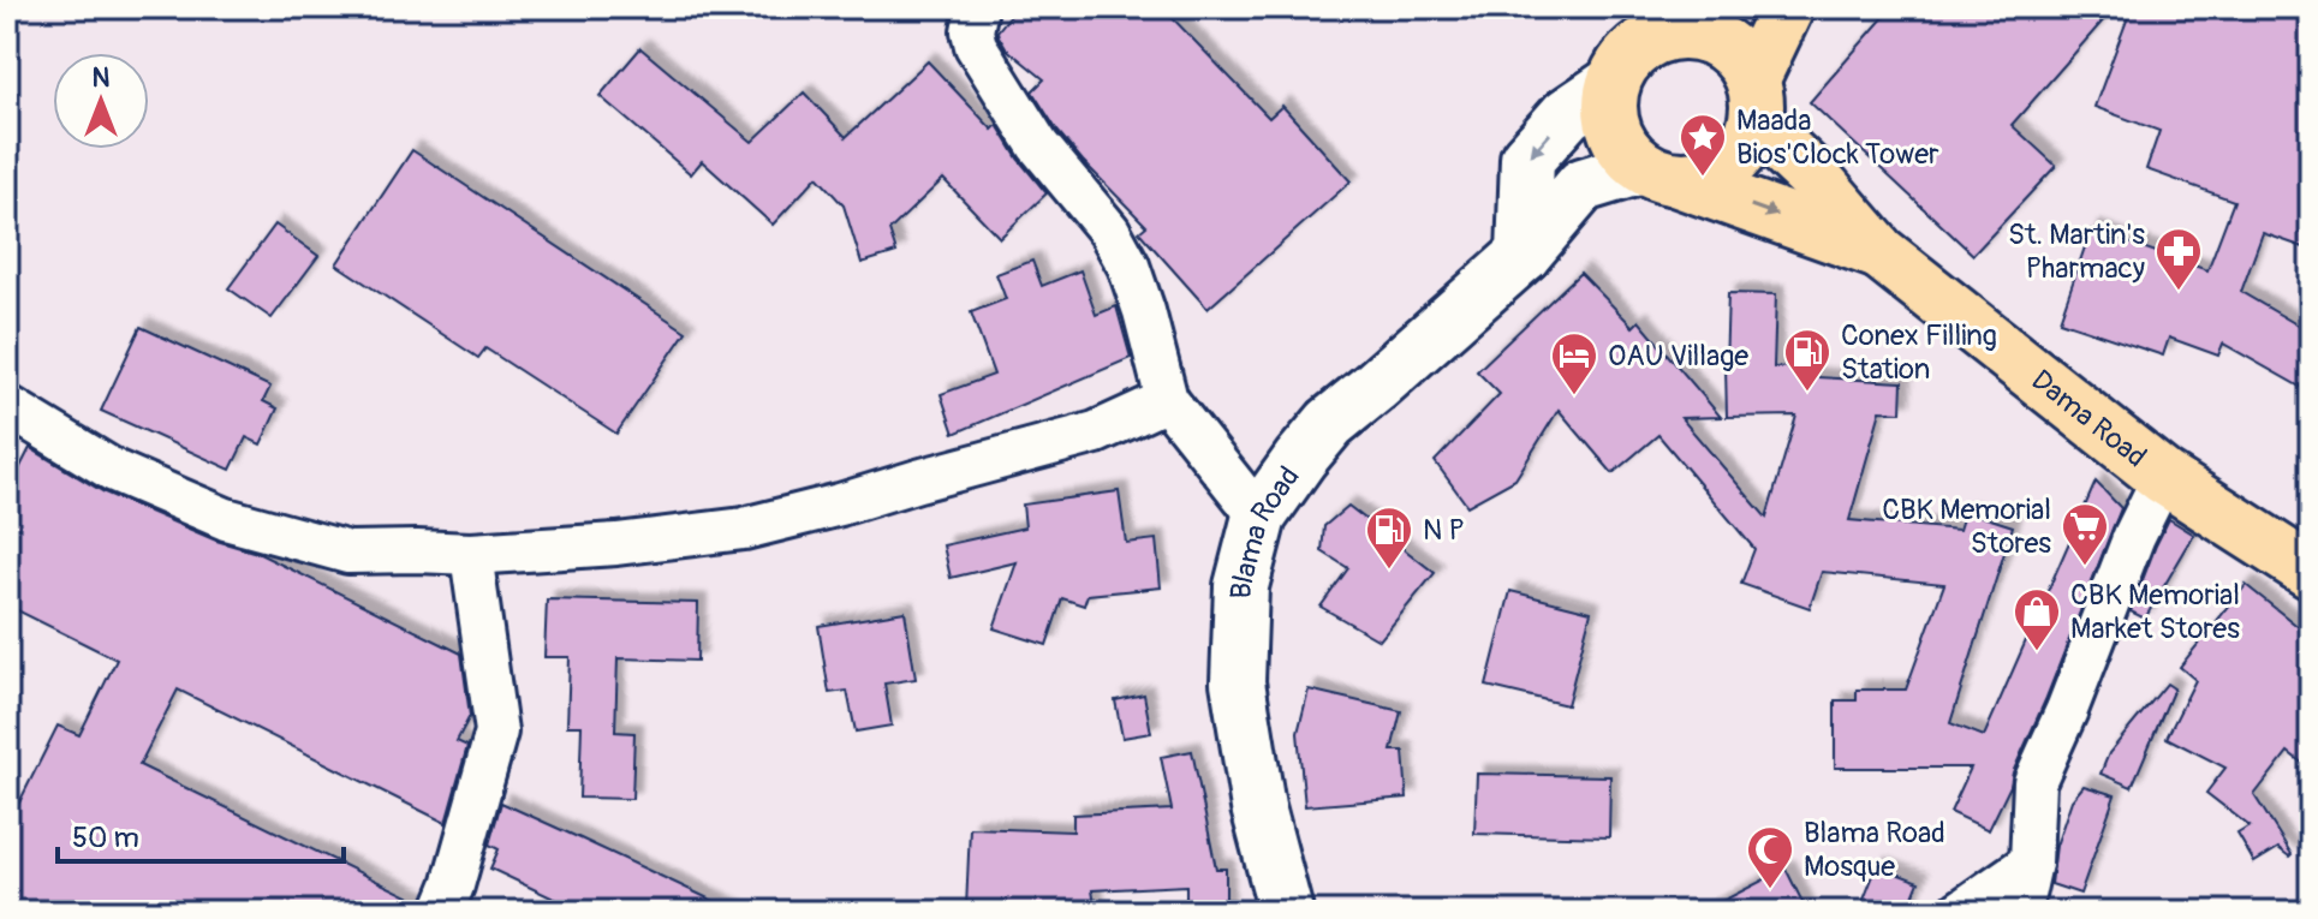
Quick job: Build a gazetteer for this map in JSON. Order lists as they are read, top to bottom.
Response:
{
  "streets": {
    "highway": ["Dama Road"],
    "street": ["Blama Road"]
  },
  "places": {
    "place": ["Maada Bios'Clock Tower"],
    "pharmacy": ["St. Martin's Pharmacy"],
    "fuel station": ["Conex Filling Station", "N P"],
    "hotel": ["OAU Village"],
    "supermarket": ["CBK Memorial Stores"],
    "shop": ["CBK Memorial Market Stores"],
    "mosque": ["Blama Road Mosque"]
  },
  "scale_bar": "50 m",
  "north": "top"
}
